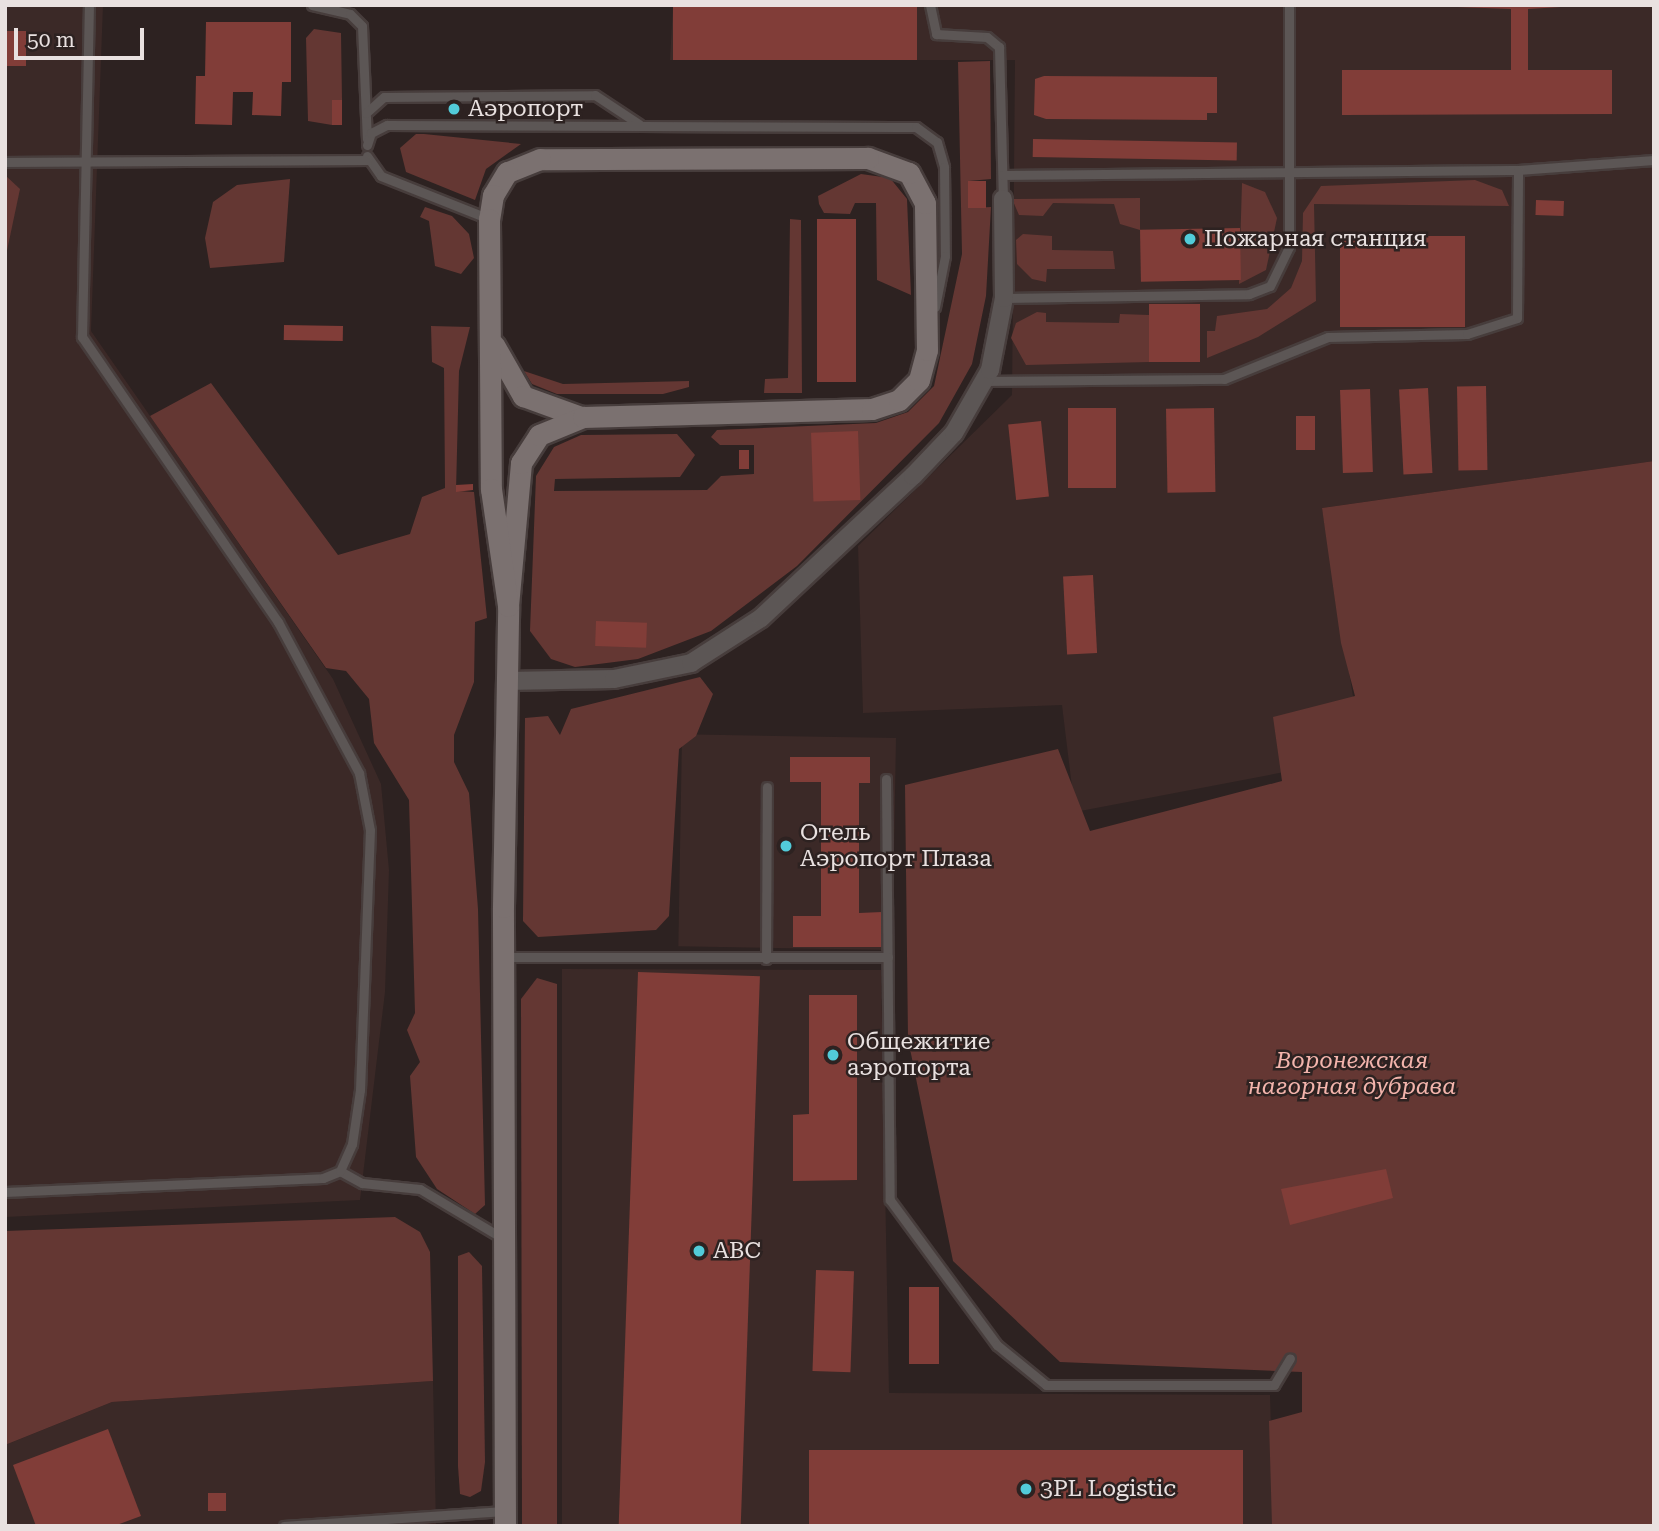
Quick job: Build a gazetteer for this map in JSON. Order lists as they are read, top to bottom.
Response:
{
  "parks": ["Воронежская нагорная дубрава"],
  "places": [
    "Аэропорт",
    "Пожарная станция",
    "Отель Аэропорт Плаза",
    "Общежитие аэропорта",
    "ABC",
    "3PL Logistic"
  ],
  "scale_bar": "50 m"
}
